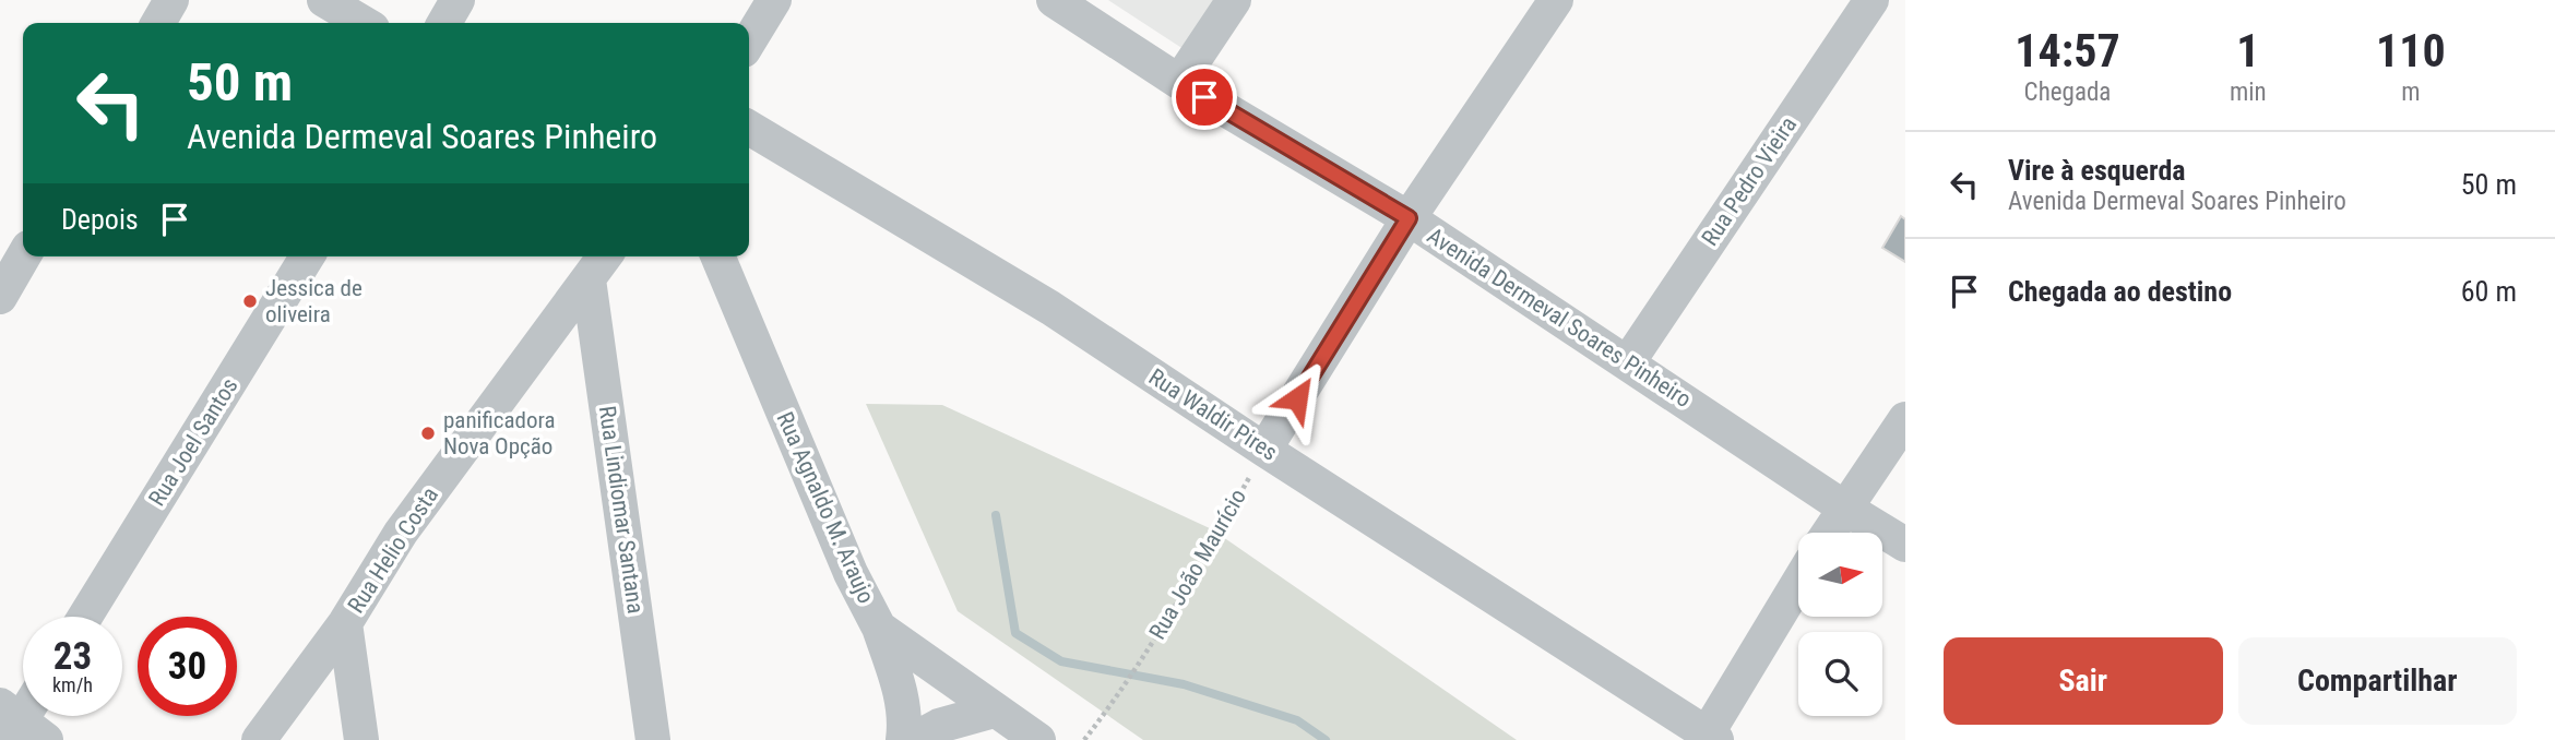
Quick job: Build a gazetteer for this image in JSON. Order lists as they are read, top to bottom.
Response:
{
  "streets": {
    "street": [
      "Rua Pedro Vieira",
      "Avenida Dermeval Soares Pinheiro",
      "Rua Waldir Pires",
      "Rua Joel Santos",
      "Rua Agnaldo M. Araujo",
      "Rua Lindiomar Santana",
      "Rua Helio Costa"
    ],
    "path": ["Rua João Maurício"]
  },
  "crossings": [
    ["Rua Pedro Vieira", "Avenida Dermeval Soares Pinheiro"],
    ["Rua Waldir Pires", "Rua João Maurício"],
    ["Rua Lindiomar Santana", "Rua Helio Costa"]
  ],
  "places": ["Jessica de oliveira", "panificadora Nova Opção"],
  "north": "right",
  "page": {
    "eta": [
      "14:57",
      "Chegada",
      "1",
      "min",
      "110",
      "m"
    ],
    "turn": ["50 m", "Avenida Dermeval Soares Pinheiro"],
    "list": [
      {
        "name": "Vire à esquerda",
        "note": "Avenida Dermeval Soares Pinheiro",
        "value": "50 m"
      },
      {
        "name": "Chegada ao destino",
        "value": "60 m"
      }
    ],
    "then": "Depois",
    "speed": "23 km/h",
    "limit": "30",
    "buttons": ["Sair", "Compartilhar"]
  }
}
